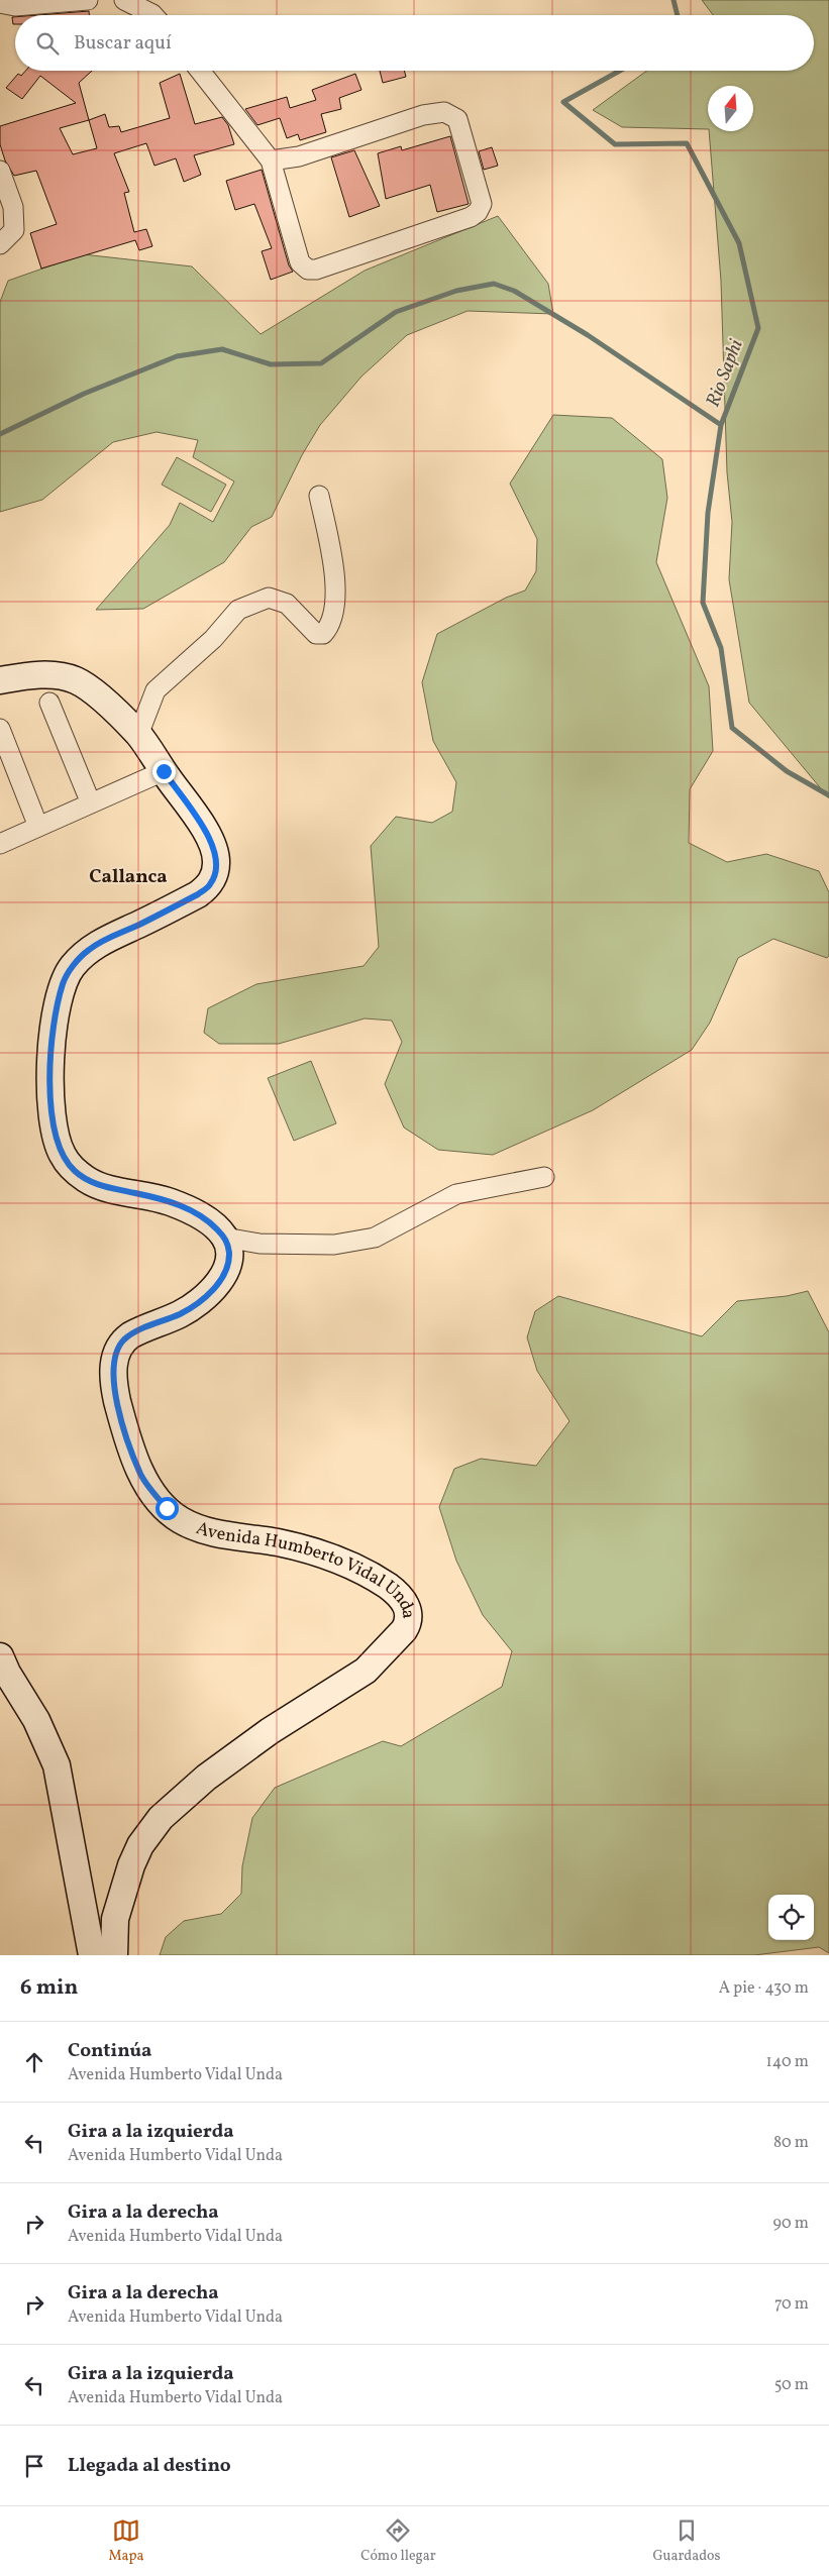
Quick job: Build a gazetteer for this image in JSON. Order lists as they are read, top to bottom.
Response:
{
  "streets": {
    "main road": ["Avenida Humberto Vidal Unda"]
  },
  "districts": ["Callanca"],
  "water": ["Rio Saphi"],
  "north": "top",
  "page": {
    "search": "Buscar aquí",
    "heading": ["6 min", "A pie · 430 m"],
    "list": [
      ["Continúa", "Avenida Humberto Vidal Unda", "140 m"],
      ["Gira a la izquierda", "Avenida Humberto Vidal Unda", "80 m"],
      ["Gira a la derecha", "Avenida Humberto Vidal Unda", "90 m"],
      ["Gira a la derecha", "Avenida Humberto Vidal Unda", "70 m"],
      ["Gira a la izquierda", "Avenida Humberto Vidal Unda", "50 m"],
      "Llegada al destino"
    ],
    "nav": ["Mapa", "Cómo llegar", "Guardados"]
  }
}
